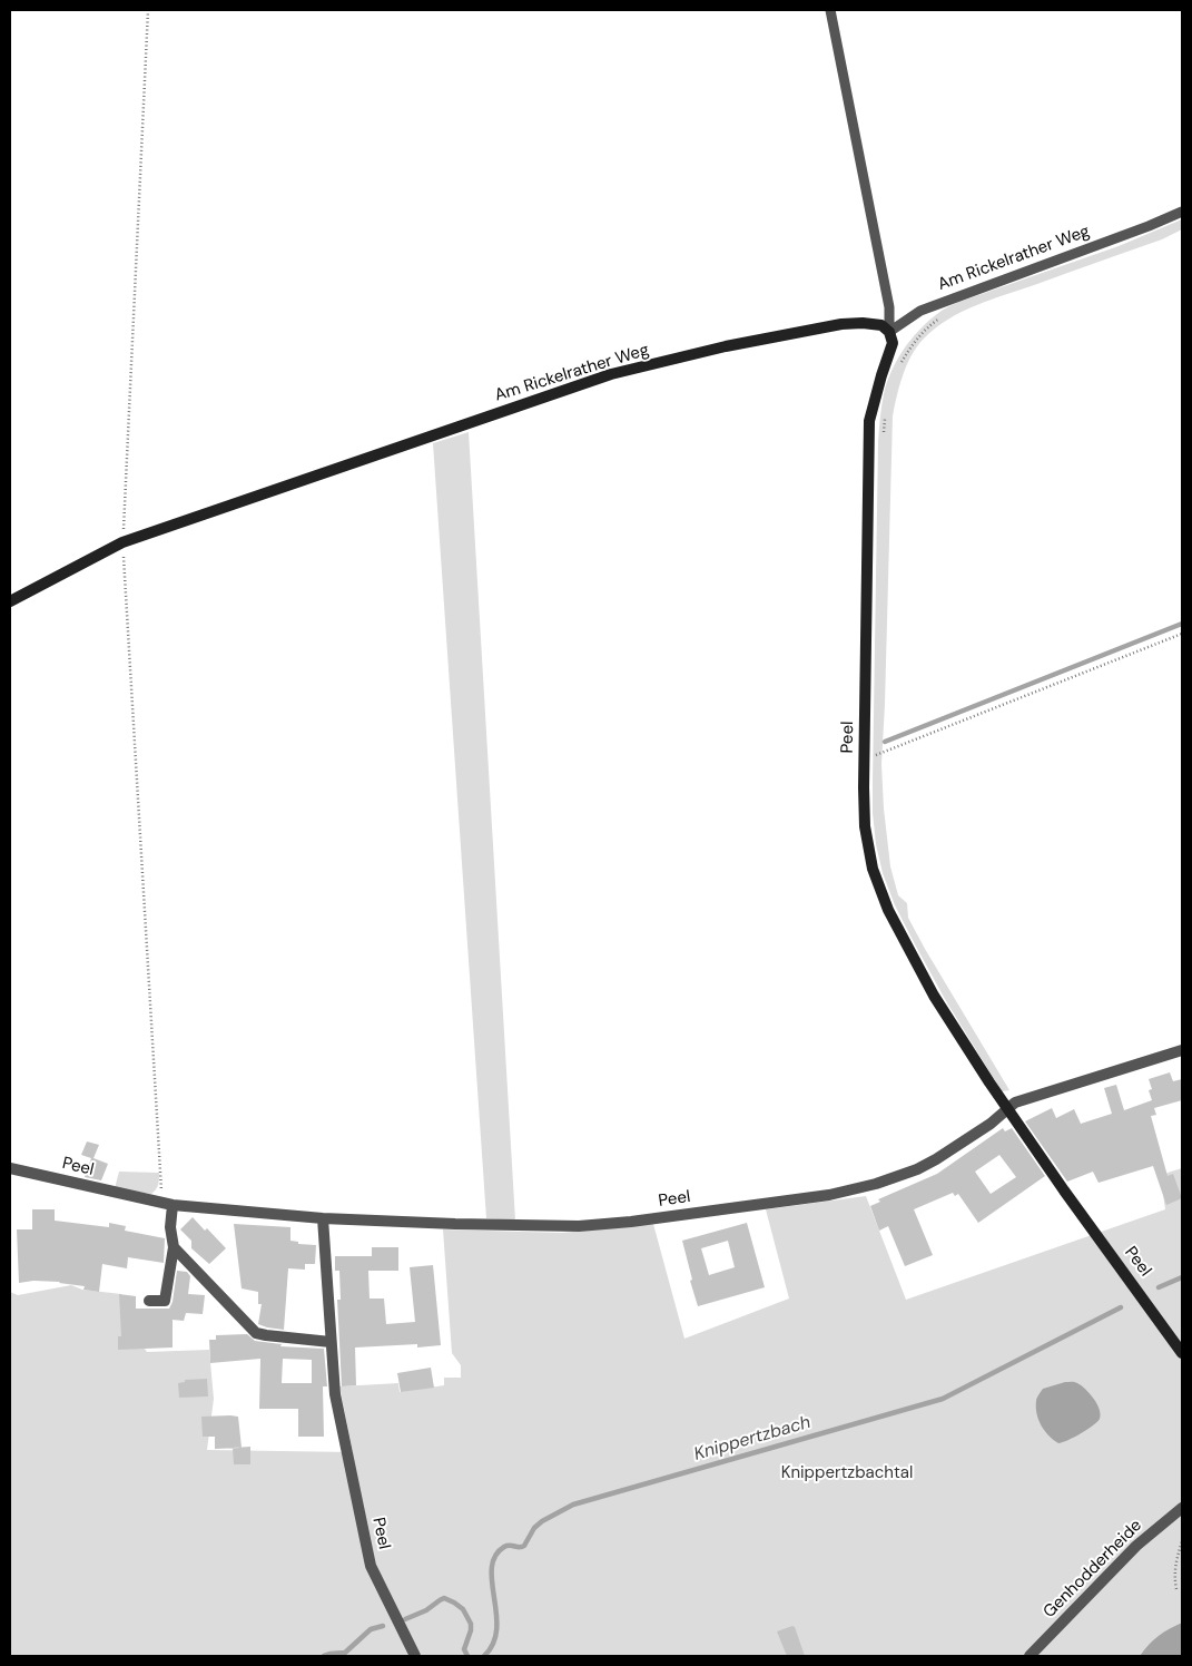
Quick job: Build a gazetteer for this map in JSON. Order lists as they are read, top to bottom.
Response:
{
  "streets": {
    "street": ["Am Rickelrather Weg", "Peel", "Genhodderheide"]
  },
  "crossings": [
    ["Am Rickelrather Weg", "Peel"]
  ],
  "water": ["Knippertzbach"],
  "parks": ["Knippertzbachtal"]
}
